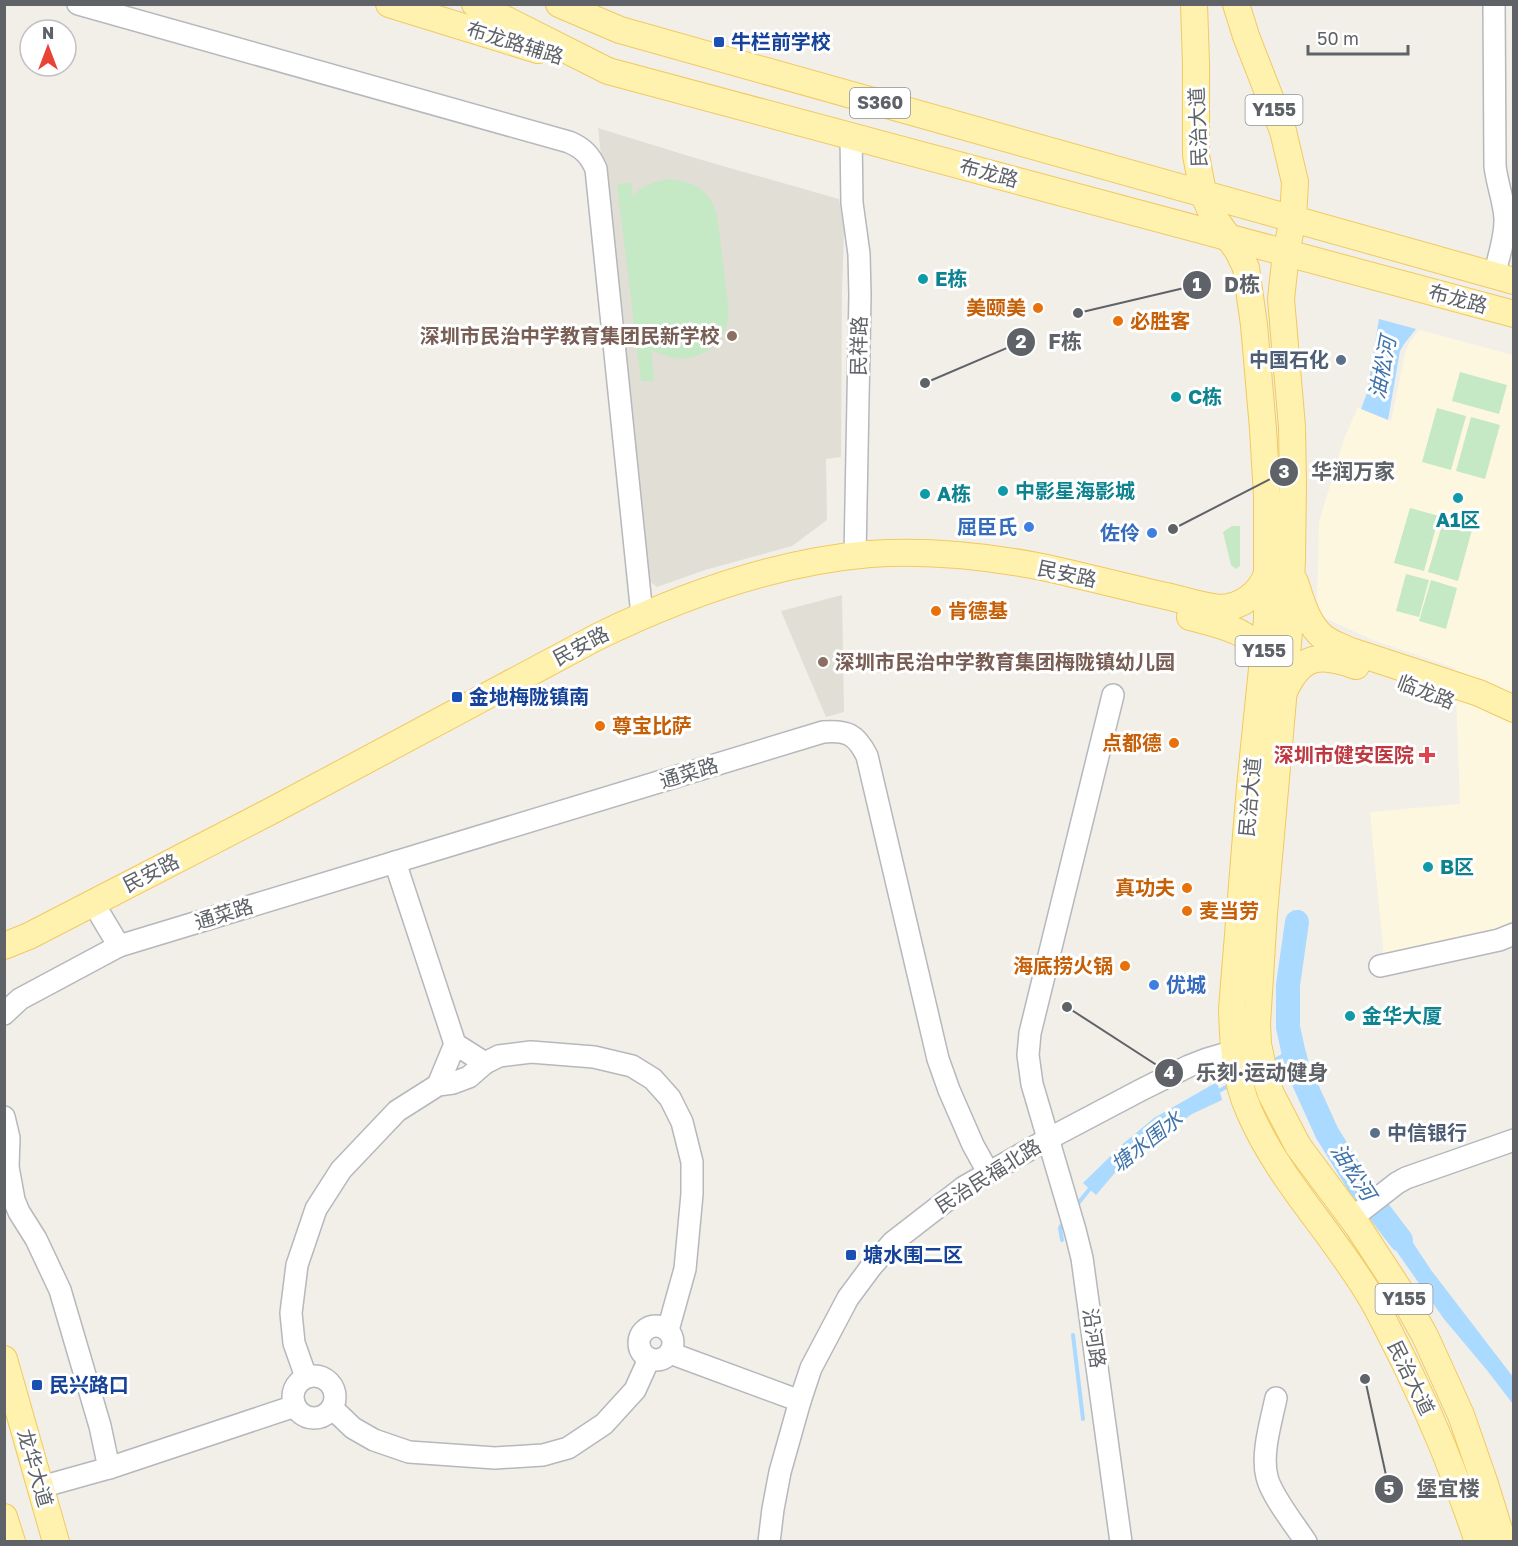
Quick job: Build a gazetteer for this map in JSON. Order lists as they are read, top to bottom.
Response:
{
  "streets": {
    "main road": [
      "布龙路辅路",
      "S360",
      "Y155",
      "民治大道",
      "布龙路",
      "民安路",
      "临龙路",
      "龙华大道"
    ],
    "street": [
      "民祥路",
      "通菜路",
      "民治民福北路",
      "沿河路"
    ]
  },
  "crossings": [
    ["布龙路辅路", "布龙路"],
    ["民治大道", "布龙路"],
    ["民治大道", "民治民福北路"],
    ["布龙路", "民祥路"],
    ["民祥路", "民安路"],
    ["通菜路", "民治民福北路"],
    ["民治民福北路", "沿河路"]
  ],
  "water": ["油松河", "塘水围水"],
  "places": {
    "transit": [
      "牛栏前学校",
      "金地梅陇镇南",
      "塘水围二区",
      "民兴路口"
    ],
    "other": [
      "E栋",
      "美颐美",
      "D栋",
      "必胜客",
      "深圳市民治中学教育集团民新学校",
      "中国石化",
      "F栋",
      "C栋",
      "中影星海影城",
      "A栋",
      "A1区",
      "屈臣氏",
      "华润万家",
      "佐伶",
      "肯德基",
      "深圳市民治中学教育集团梅陇镇幼儿园",
      "尊宝比萨",
      "点都德",
      "B区",
      "真功夫",
      "麦当劳",
      "海底捞火锅",
      "优城",
      "乐刻·运动健身",
      "金华大厦",
      "中信银行",
      "堡宜楼"
    ],
    "health": ["深圳市健安医院"]
  },
  "scale_bar": "50 m",
  "north": "top"
}
